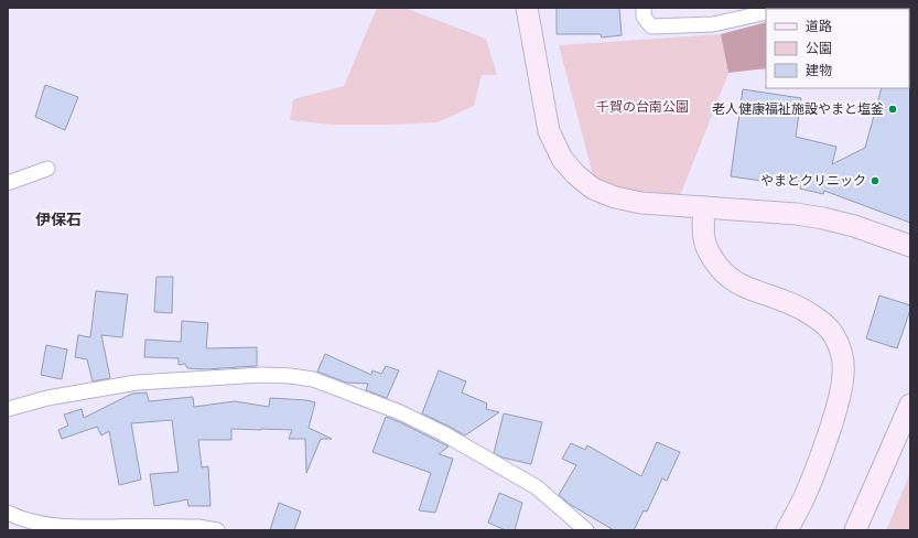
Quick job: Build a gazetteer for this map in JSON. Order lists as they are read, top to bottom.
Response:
{
  "districts": ["伊保石"],
  "parks": ["千賀の台南公園"],
  "places": ["老人健康福祉施設やまと塩釜", "やまとクリニック"],
  "legend": ["道路", "公園", "建物"]
}
